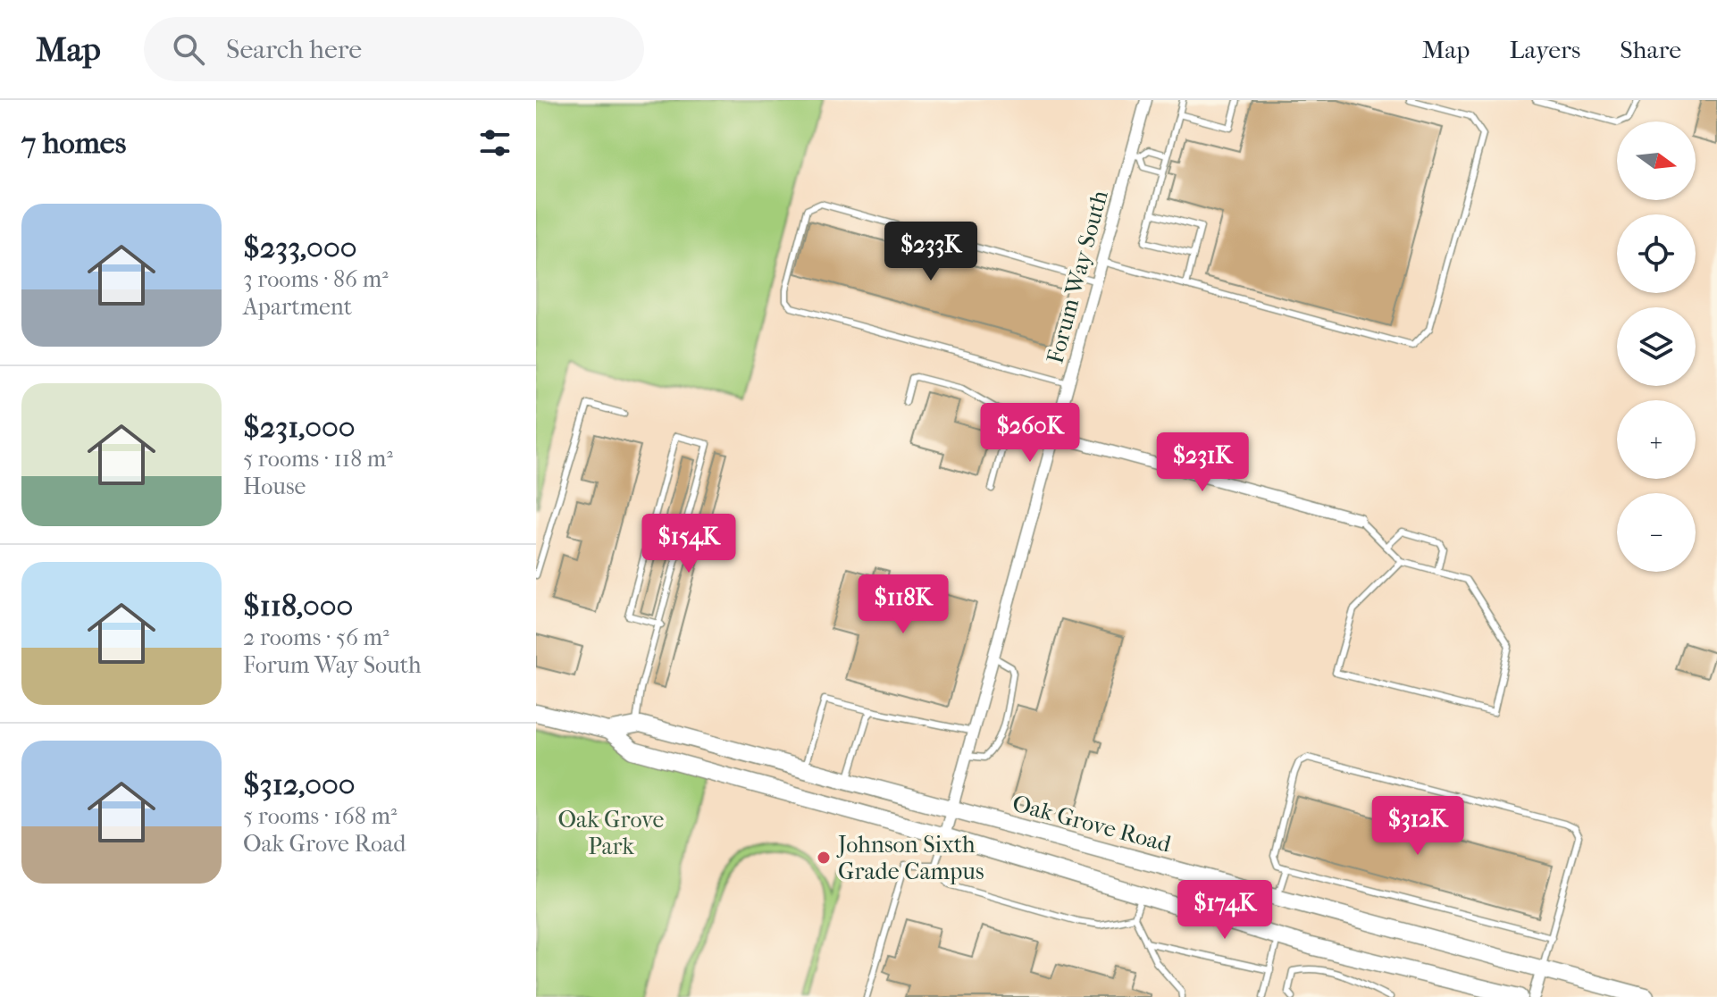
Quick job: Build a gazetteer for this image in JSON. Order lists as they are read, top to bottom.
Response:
{
  "streets": {
    "street": ["Forum Way South", "Oak Grove Road"]
  },
  "crossings": [
    ["Forum Way South", "Oak Grove Road"]
  ],
  "parks": ["Oak Grove Park"],
  "places": ["Johnson Sixth Grade Campus"],
  "north": "right",
  "page": {
    "header": "Map",
    "search": "Search here",
    "nav": ["Map", "Layers", "Share"],
    "heading": "7 homes",
    "map_buttons": ["+", "−"],
    "list": [
      {
        "name": "$233,000",
        "note": "3 rooms · 86 m² · Apartment"
      },
      {
        "name": "$231,000",
        "note": "5 rooms · 118 m² · House"
      },
      {
        "name": "$118,000",
        "note": "2 rooms · 56 m² · Forum Way South"
      },
      {
        "name": "$312,000",
        "note": "5 rooms · 168 m² · Oak Grove Road"
      }
    ],
    "price": [
      "$233K",
      "$260K",
      "$231K",
      "$154K",
      "$118K",
      "$312K",
      "$174K"
    ]
  }
}
